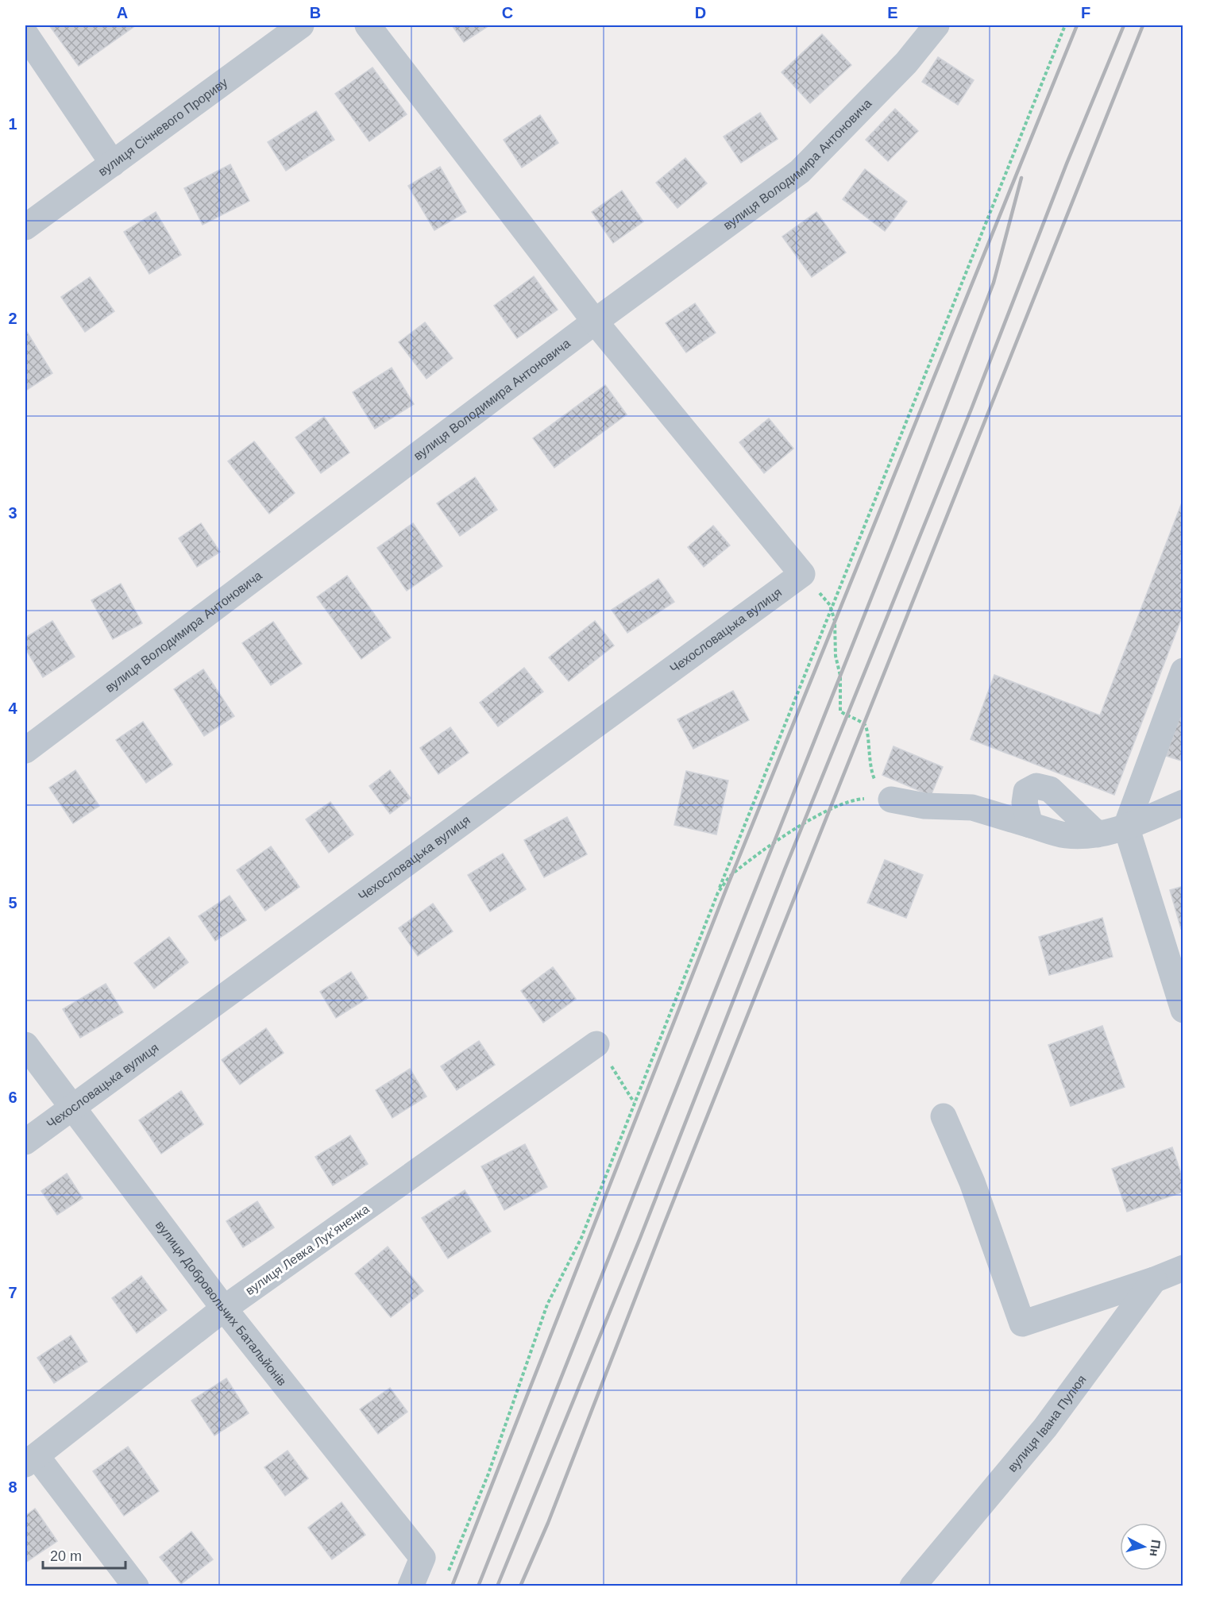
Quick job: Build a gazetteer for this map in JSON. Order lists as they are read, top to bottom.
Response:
{
  "streets": {
    "street": [
      "вулиця Січневого Прориву",
      "вулиця Володимира Антоновича",
      "Чехословацька вулиця",
      "вулиця Левка Лукʼяненка",
      "вулиця Добровольчих Батальйонів",
      "вулиця Івана Пулюя"
    ]
  },
  "crossings": [
    ["Чехословацька вулиця", "вулиця Добровольчих Батальйонів"],
    ["вулиця Левка Лукʼяненка", "вулиця Добровольчих Батальйонів"]
  ],
  "scale_bar": "20 m",
  "north": "right",
  "grid": {
    "columns": [
      "A",
      "B",
      "C",
      "D",
      "E",
      "F"
    ],
    "rows": [
      "1",
      "2",
      "3",
      "4",
      "5",
      "6",
      "7",
      "8"
    ]
  }
}
